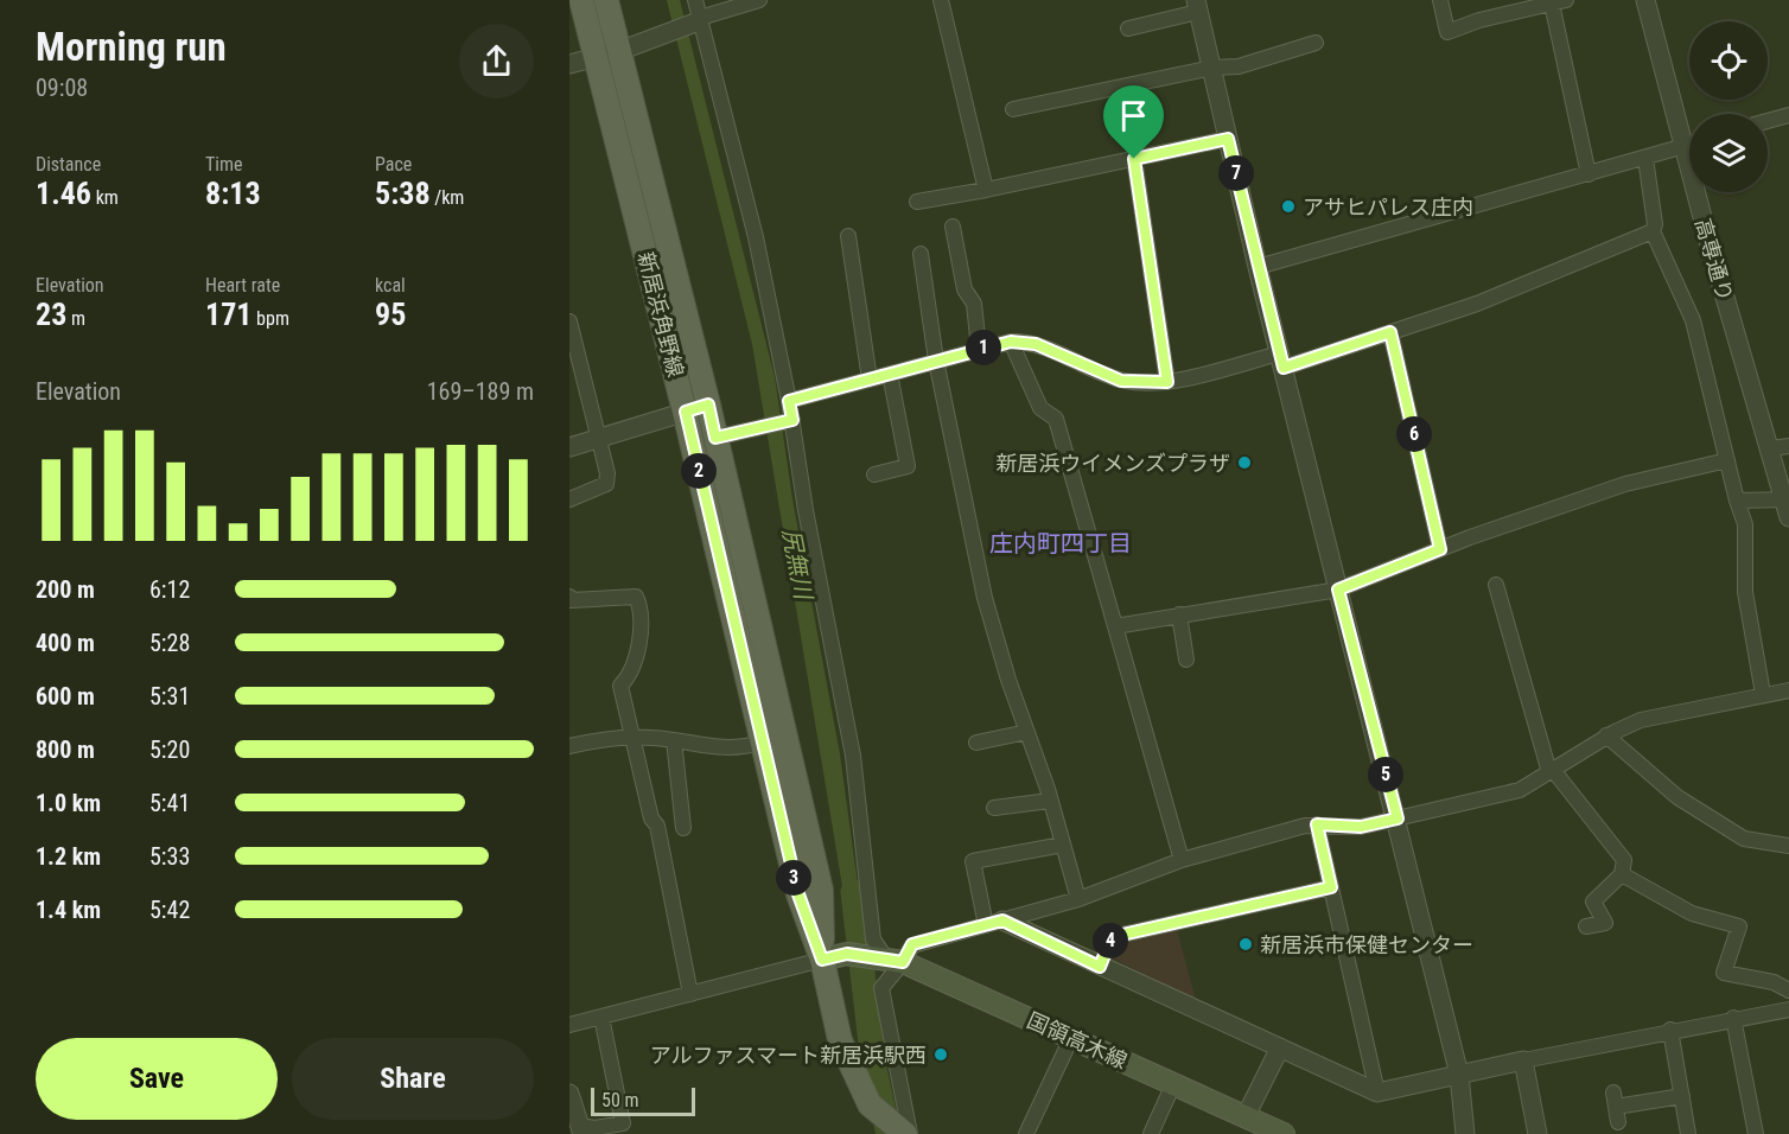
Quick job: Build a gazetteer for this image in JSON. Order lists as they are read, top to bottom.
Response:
{
  "streets": {
    "main road": ["新居浜角野線", "国領高木線"],
    "street": ["高専通り"]
  },
  "districts": ["庄内町四丁目"],
  "water": ["尻無川"],
  "places": [
    "アサヒパレス庄内",
    "新居浜ウイメンズプラザ",
    "新居浜市保健センター",
    "アルファスマート新居浜駅西"
  ],
  "scale_bar": "50 m",
  "page": {
    "heading": ["Morning run", "09:08"],
    "stats": [
      ["Distance", "1.46 km"],
      ["Time", "8:13"],
      ["Pace", "5:38 /km"],
      ["Elevation", "23 m"],
      ["Heart rate", "171 bpm"],
      ["kcal", "95"]
    ],
    "pins": [
      "7",
      "1",
      "6",
      "2",
      "5",
      "3",
      "4"
    ],
    "chart": ["Elevation", "169–189 m"],
    "list": [
      {
        "name": "200 m",
        "note": "6:12"
      },
      {
        "name": "400 m",
        "note": "5:28"
      },
      {
        "name": "600 m",
        "note": "5:31"
      },
      {
        "name": "800 m",
        "note": "5:20"
      },
      {
        "name": "1.0 km",
        "note": "5:41"
      },
      {
        "name": "1.2 km",
        "note": "5:33"
      },
      {
        "name": "1.4 km",
        "note": "5:42"
      }
    ],
    "buttons": ["Save", "Share"],
    "scale": "50 m"
  }
}
